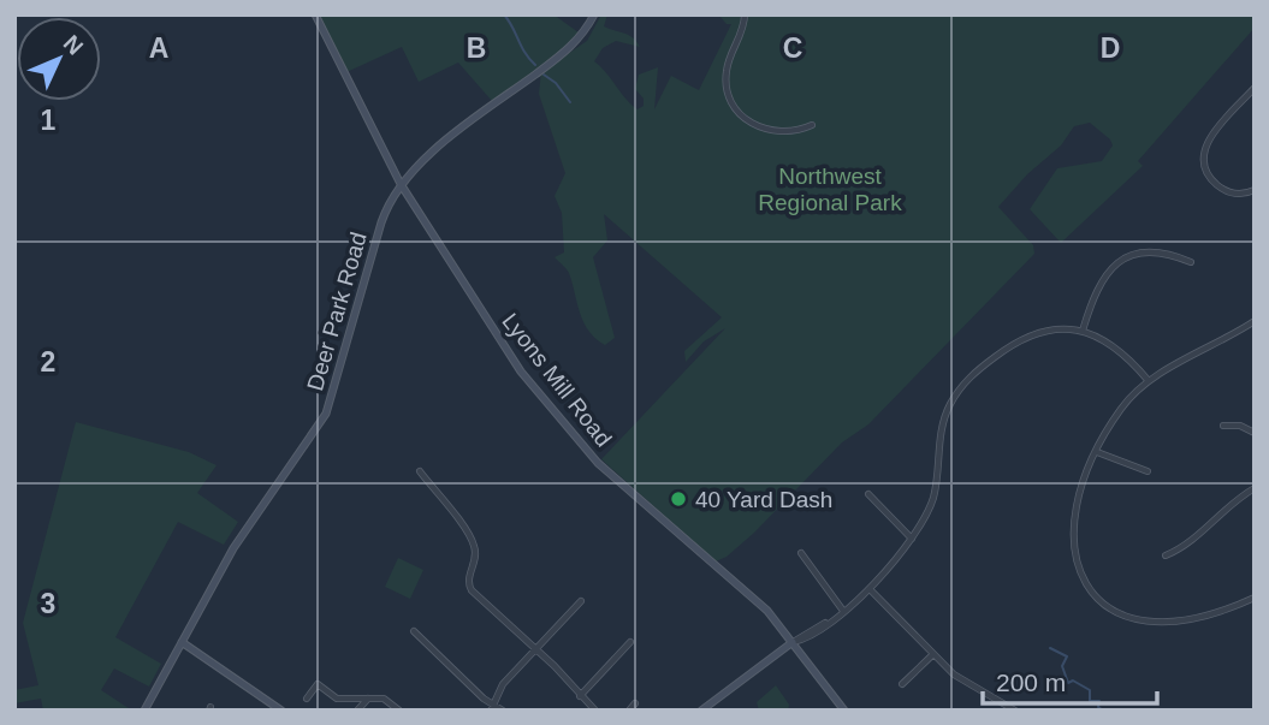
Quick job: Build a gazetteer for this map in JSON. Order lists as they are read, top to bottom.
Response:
{
  "streets": {
    "main road": ["Deer Park Road", "Lyons Mill Road"]
  },
  "crossings": [
    ["Deer Park Road", "Lyons Mill Road"]
  ],
  "parks": ["Northwest Regional Park"],
  "places": ["40 Yard Dash"],
  "scale_bar": "200 m",
  "north": "top right",
  "grid": {
    "columns": [
      "A",
      "B",
      "C",
      "D"
    ],
    "rows": ["1", "2", "3"]
  }
}
